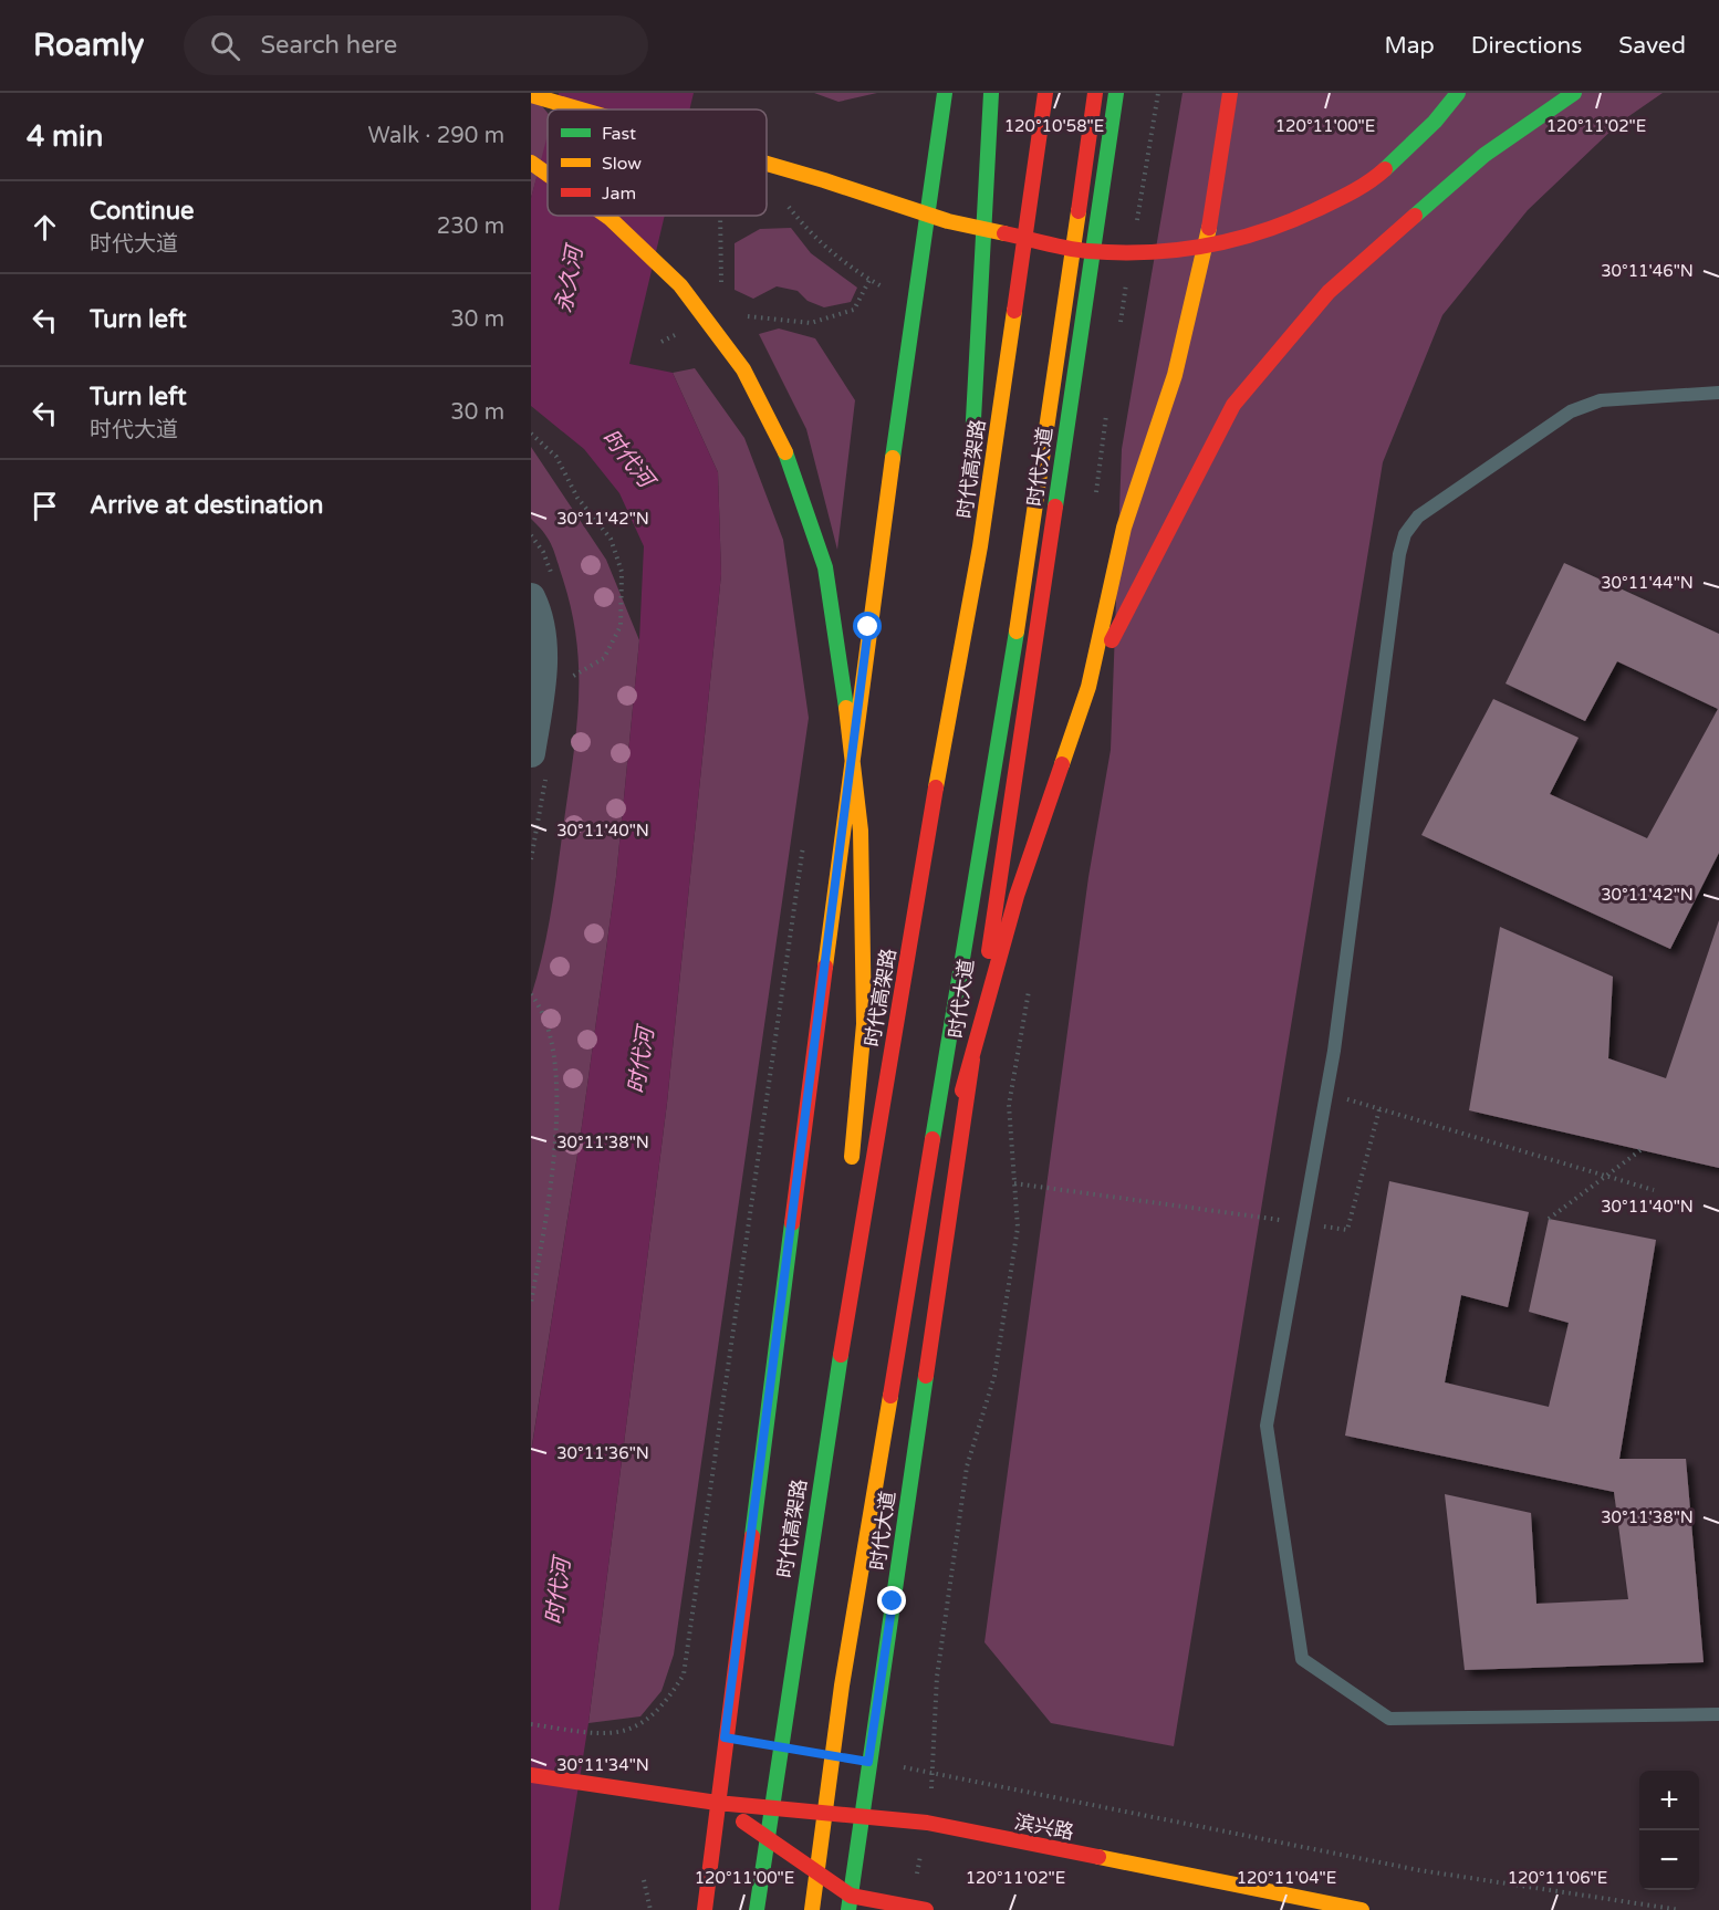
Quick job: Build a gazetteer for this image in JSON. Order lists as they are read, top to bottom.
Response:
{
  "streets": {
    "main road": ["时代大道", "时代高架路", "滨兴路"]
  },
  "crossings": [
    ["时代大道", "滨兴路"]
  ],
  "water": ["永久河", "时代河"],
  "legend": ["Fast", "Slow", "Jam"],
  "page": {
    "header": "Roamly",
    "search": "Search here",
    "nav": ["Map", "Directions", "Saved"],
    "heading": ["4 min", "Walk · 290 m"],
    "list": [
      ["Continue", "时代大道", "230 m"],
      ["Turn left", "30 m"],
      ["Turn left", "时代大道", "30 m"],
      "Arrive at destination"
    ],
    "map_buttons": ["+", "−"]
  },
  "coordinates": [
    "120°10'58\"E",
    "120°11'00\"E",
    "120°11'02\"E",
    "30°11'46\"N",
    "30°11'42\"N",
    "30°11'44\"N",
    "30°11'40\"N",
    "30°11'38\"N",
    "30°11'36\"N",
    "30°11'34\"N",
    "120°11'04\"E",
    "120°11'06\"E"
  ]
}
